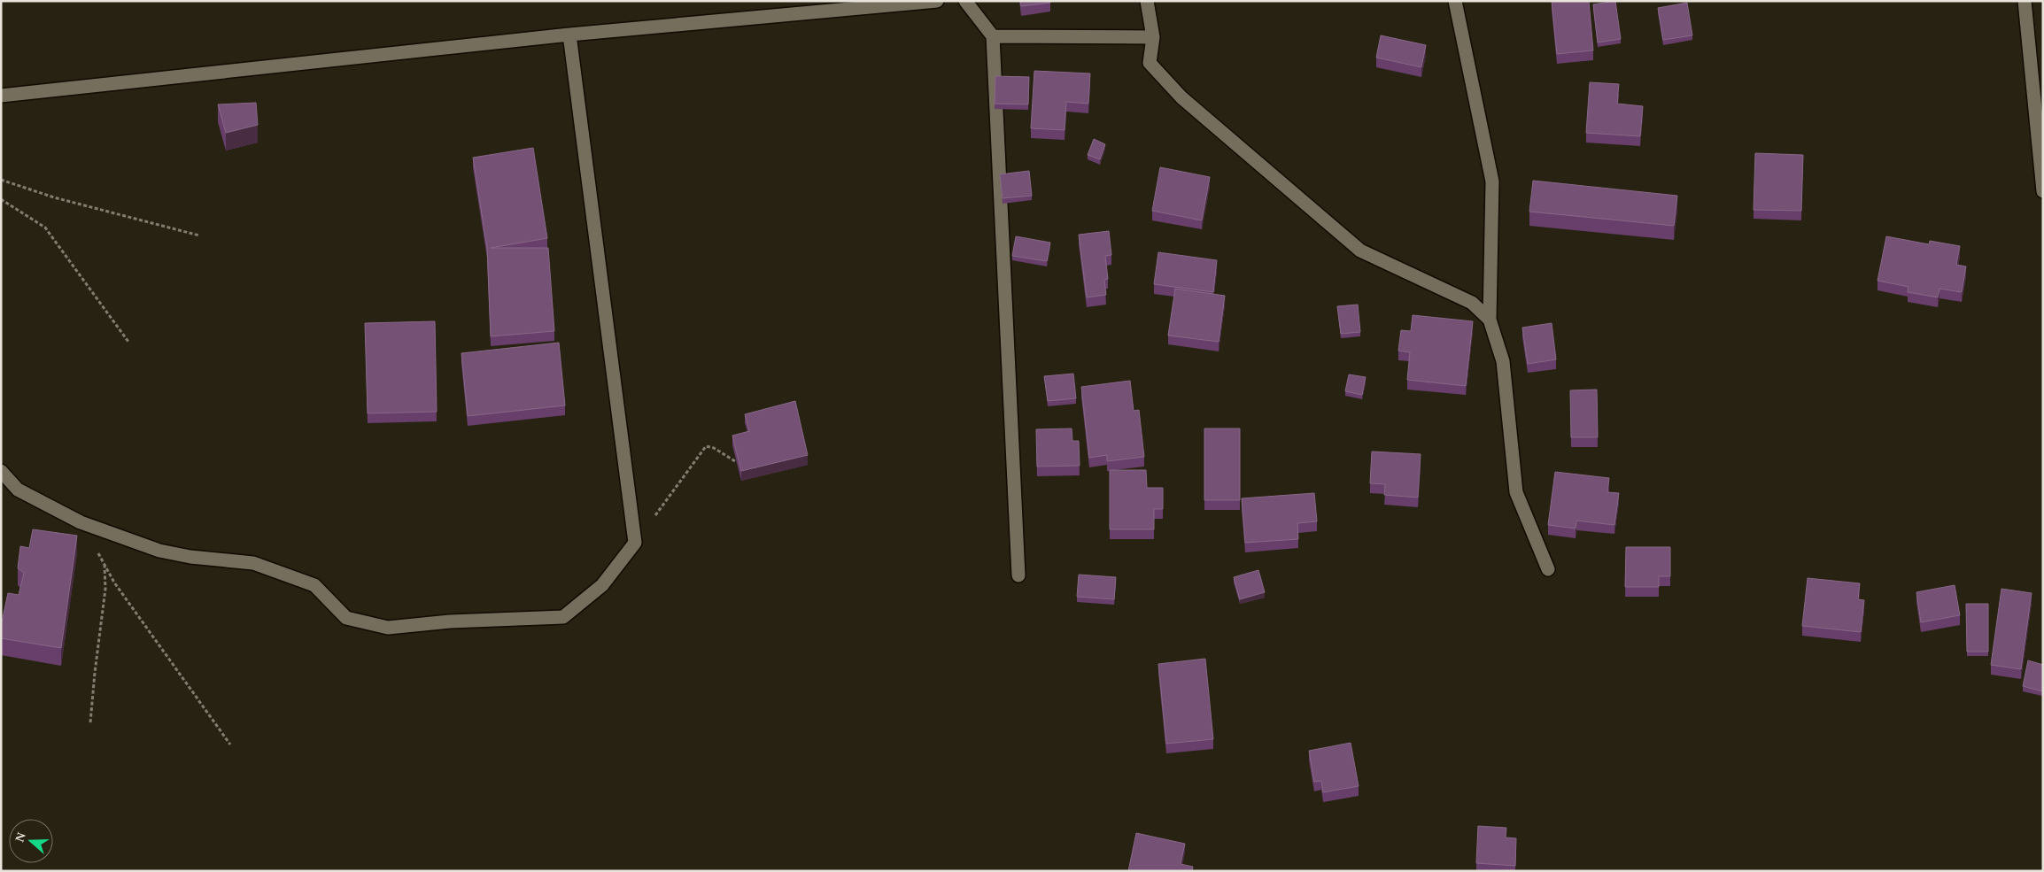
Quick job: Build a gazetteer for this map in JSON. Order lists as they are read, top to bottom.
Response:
{
  "north": "left"
}
